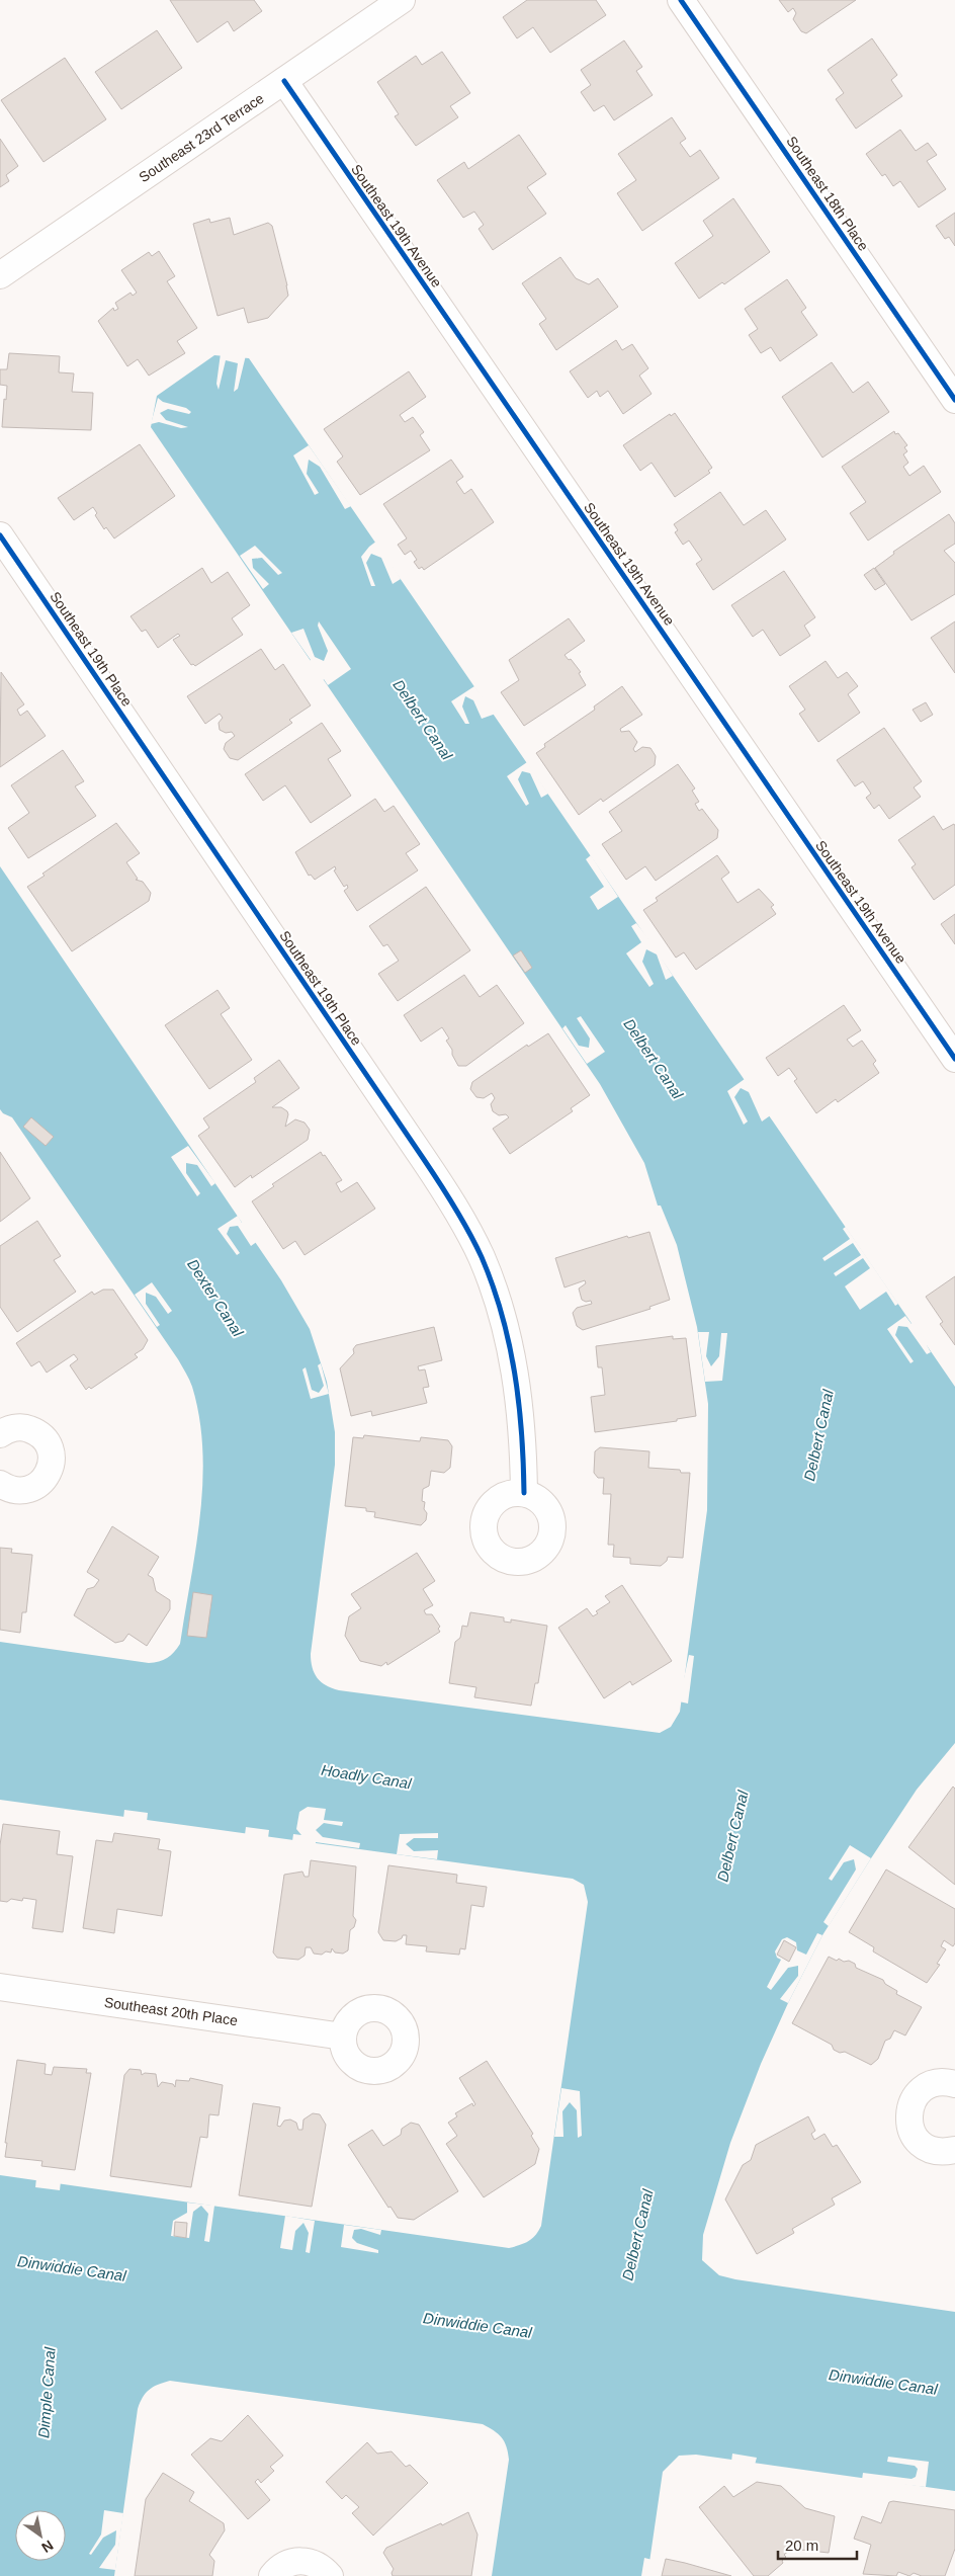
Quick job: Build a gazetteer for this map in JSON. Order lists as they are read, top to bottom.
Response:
{
  "streets": {
    "street": [
      "Southeast 23rd Terrace",
      "Southeast 18th Place",
      "Southeast 19th Avenue",
      "Southeast 19th Place",
      "Southeast 20th Place"
    ]
  },
  "crossings": [
    ["Southeast 23rd Terrace", "Southeast 19th Avenue"]
  ],
  "water": [
    "Delbert Canal",
    "Dexter Canal",
    "Hoadly Canal",
    "Dinwiddie Canal",
    "Dimple Canal"
  ],
  "scale_bar": "20 m",
  "north": "bottom right"
}
